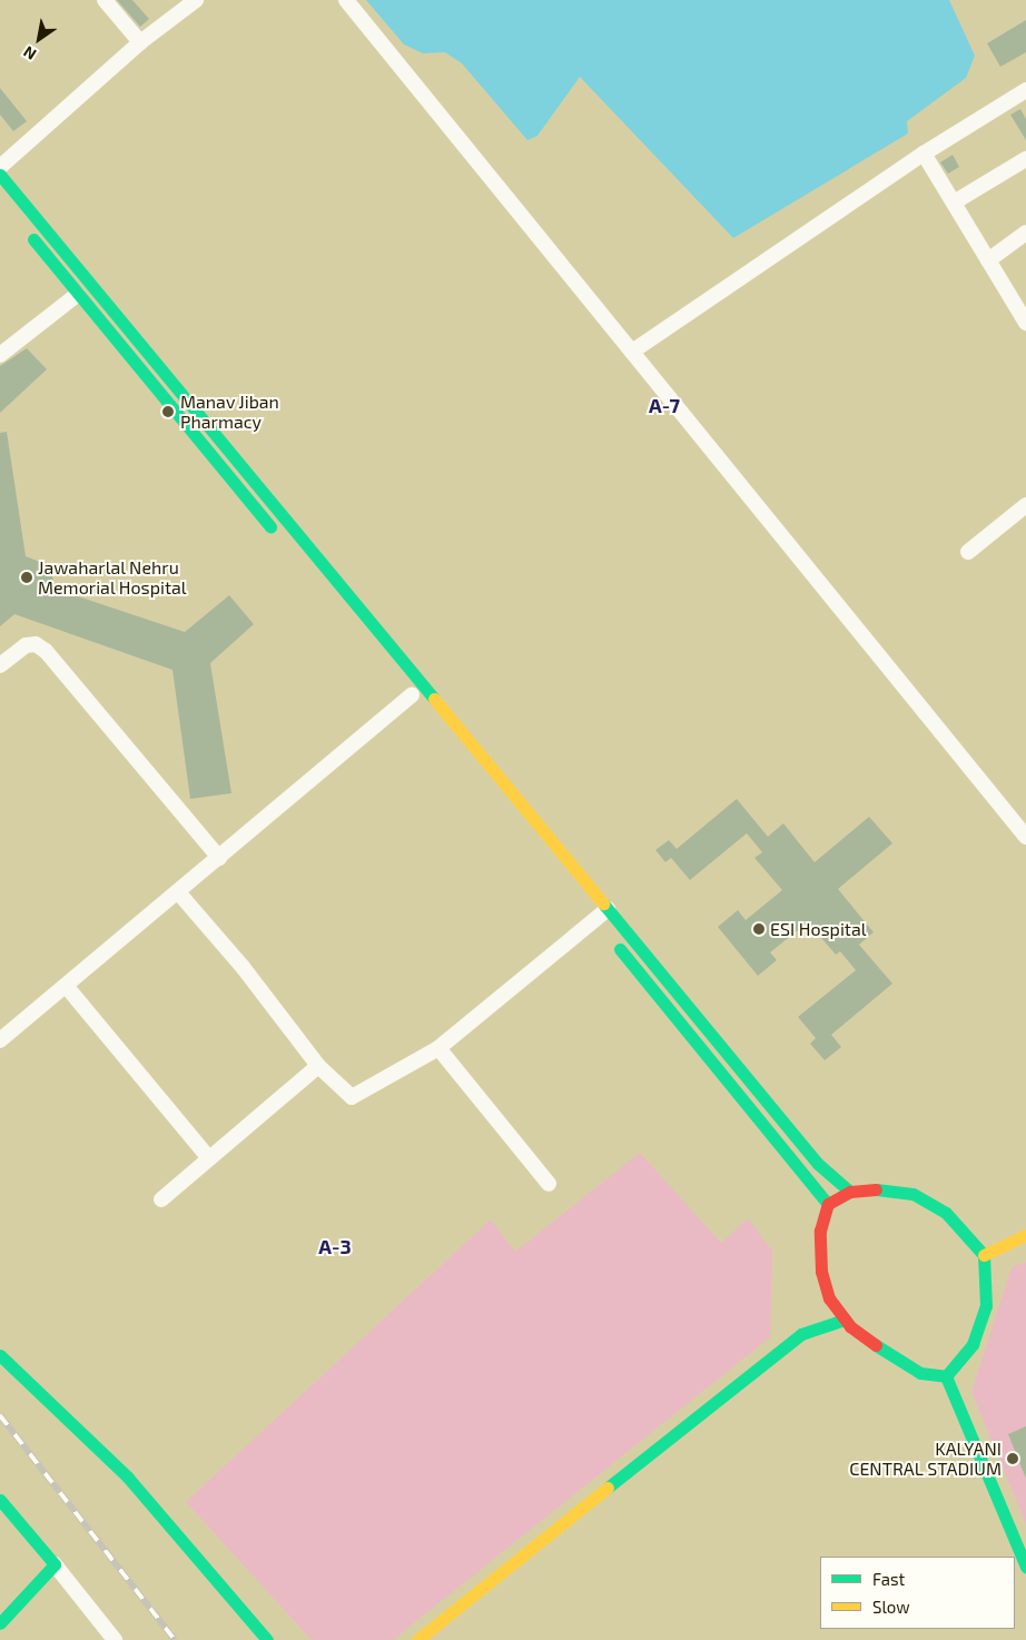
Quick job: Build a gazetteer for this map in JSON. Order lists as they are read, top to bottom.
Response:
{
  "districts": ["A-7", "A-3"],
  "places": [
    "Manav Jiban Pharmacy",
    "Jawaharlal Nehru Memorial Hospital",
    "ESI Hospital",
    "KALYANI CENTRAL STADIUM"
  ],
  "legend": ["Fast", "Slow"],
  "north": "bottom left"
}
